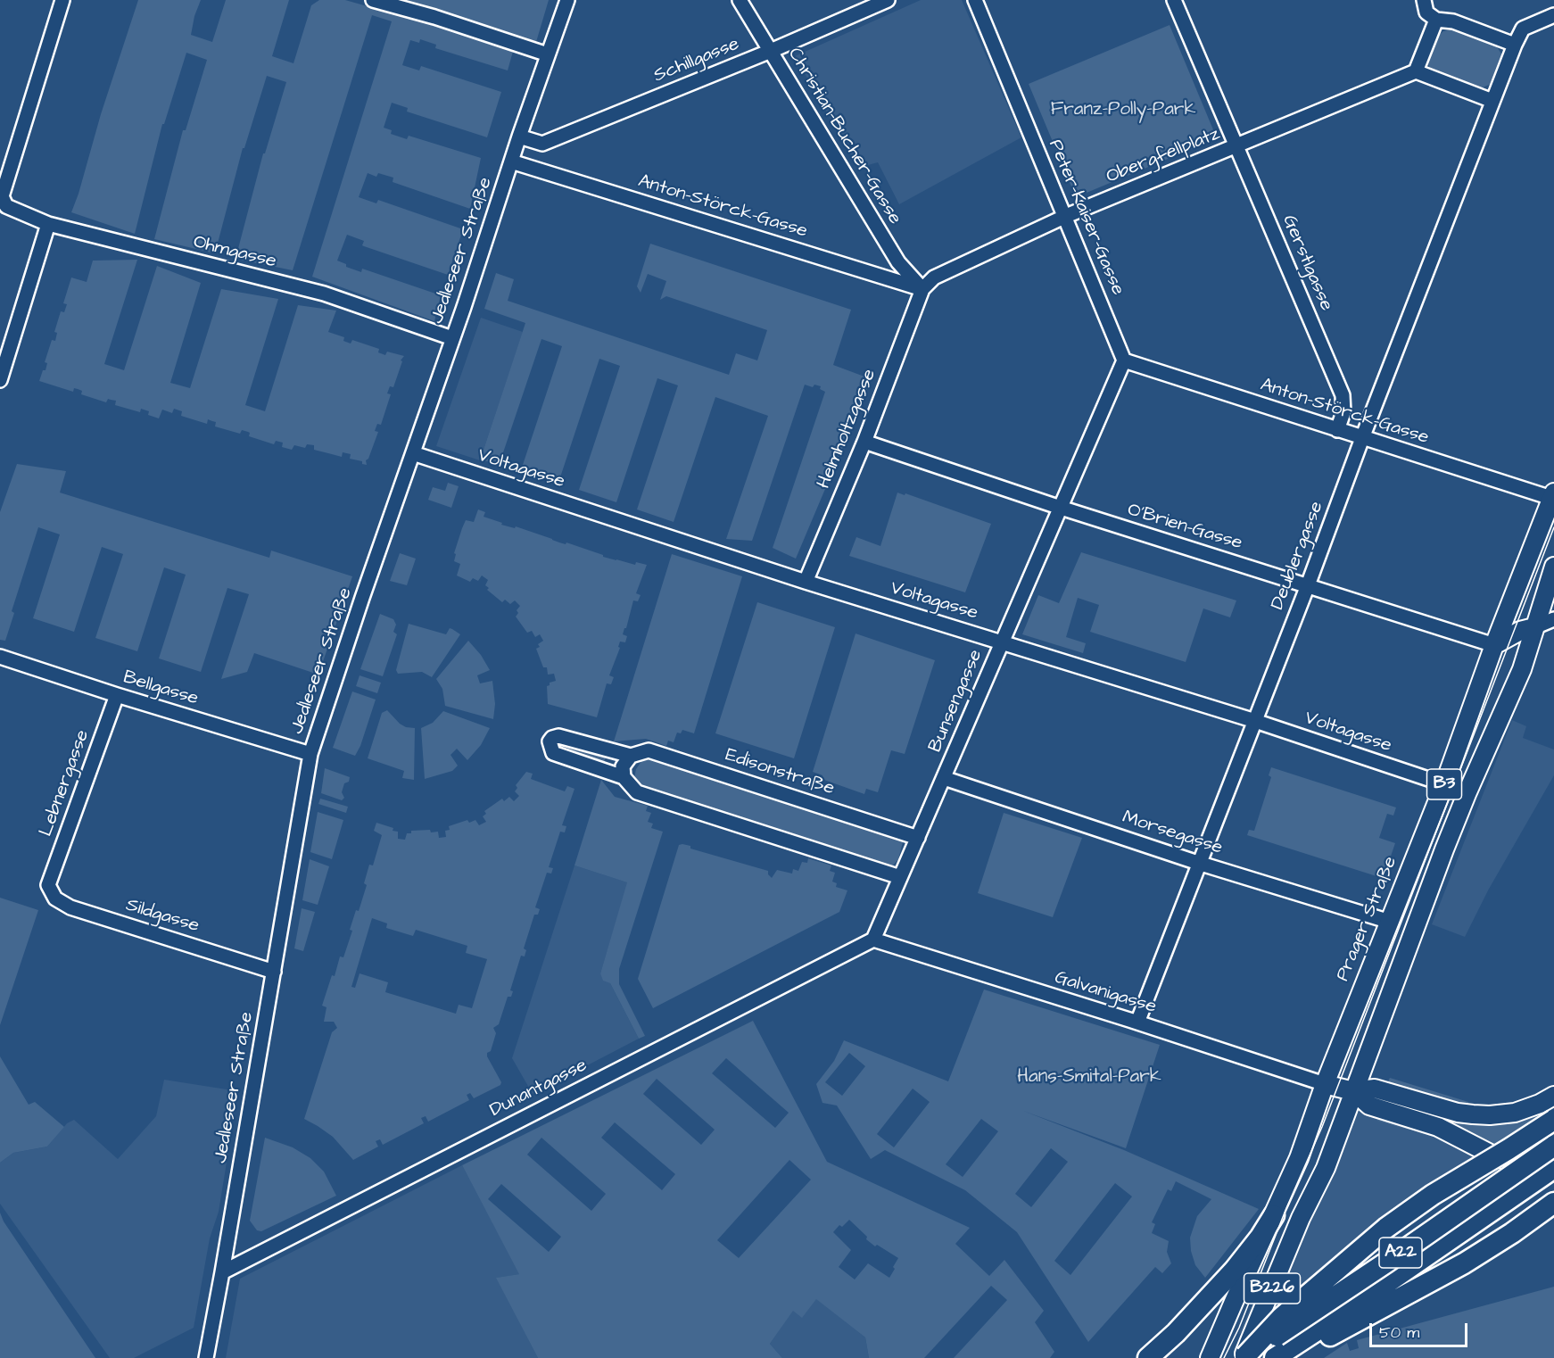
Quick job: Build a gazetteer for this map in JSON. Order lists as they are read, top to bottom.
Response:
{
  "streets": {
    "highway": ["A22"],
    "main road": ["B3", "Prager Straße", "B226"],
    "street": [
      "Schillgasse",
      "Christian-Bucher-Gasse",
      "Obergfellplatz",
      "Anton-Störck-Gasse",
      "Peter-Kaiser-Gasse",
      "Jedleseer Straße",
      "Ohmgasse",
      "Gerstlgasse",
      "Helmholtzgasse",
      "Voltagasse",
      "O'Brien-Gasse",
      "Deublergasse",
      "Bellgasse",
      "Bunsengasse",
      "Edisonstraße",
      "Lebnergasse",
      "Morsegasse",
      "Sildgasse",
      "Galvanigasse",
      "Dunantgasse"
    ]
  },
  "crossings": [
    ["Schillgasse", "Christian-Bucher-Gasse"],
    ["Schillgasse", "Jedleseer Straße"],
    ["Christian-Bucher-Gasse", "Obergfellplatz"],
    ["Christian-Bucher-Gasse", "Anton-Störck-Gasse"],
    ["Christian-Bucher-Gasse", "Helmholtzgasse"],
    ["Obergfellplatz", "Anton-Störck-Gasse"],
    ["Obergfellplatz", "Peter-Kaiser-Gasse"],
    ["Obergfellplatz", "Gerstlgasse"],
    ["Obergfellplatz", "Helmholtzgasse"],
    ["Anton-Störck-Gasse", "Peter-Kaiser-Gasse"],
    ["Anton-Störck-Gasse", "Jedleseer Straße"],
    ["Anton-Störck-Gasse", "Gerstlgasse"],
    ["Anton-Störck-Gasse", "Helmholtzgasse"],
    ["Anton-Störck-Gasse", "Deublergasse"],
    ["Anton-Störck-Gasse", "Bunsengasse"],
    ["Anton-Störck-Gasse", "Prager Straße"],
    ["Peter-Kaiser-Gasse", "Bunsengasse"],
    ["Jedleseer Straße", "Ohmgasse"],
    ["Jedleseer Straße", "Voltagasse"],
    ["Jedleseer Straße", "Bellgasse"],
    ["Jedleseer Straße", "Sildgasse"],
    ["Jedleseer Straße", "Dunantgasse"],
    ["Helmholtzgasse", "Voltagasse"],
    ["Helmholtzgasse", "O'Brien-Gasse"],
    ["Voltagasse", "Deublergasse"],
    ["Voltagasse", "Bunsengasse"],
    ["Voltagasse", "Prager Straße"],
    ["O'Brien-Gasse", "Deublergasse"],
    ["O'Brien-Gasse", "Bunsengasse"],
    ["O'Brien-Gasse", "Prager Straße"],
    ["Deublergasse", "Morsegasse"],
    ["Deublergasse", "Galvanigasse"],
    ["Bellgasse", "Lebnergasse"],
    ["Bunsengasse", "Edisonstraße"],
    ["Bunsengasse", "Morsegasse"],
    ["Bunsengasse", "Galvanigasse"],
    ["Bunsengasse", "Dunantgasse"],
    ["Lebnergasse", "Sildgasse"],
    ["B3", "B226"],
    ["Morsegasse", "Prager Straße"],
    ["Prager Straße", "Galvanigasse"],
    ["Galvanigasse", "Dunantgasse"],
    ["A22", "B226"]
  ],
  "parks": ["Franz-Polly-Park", "Hans-Smital-Park"],
  "scale_bar": "50 m"
}
